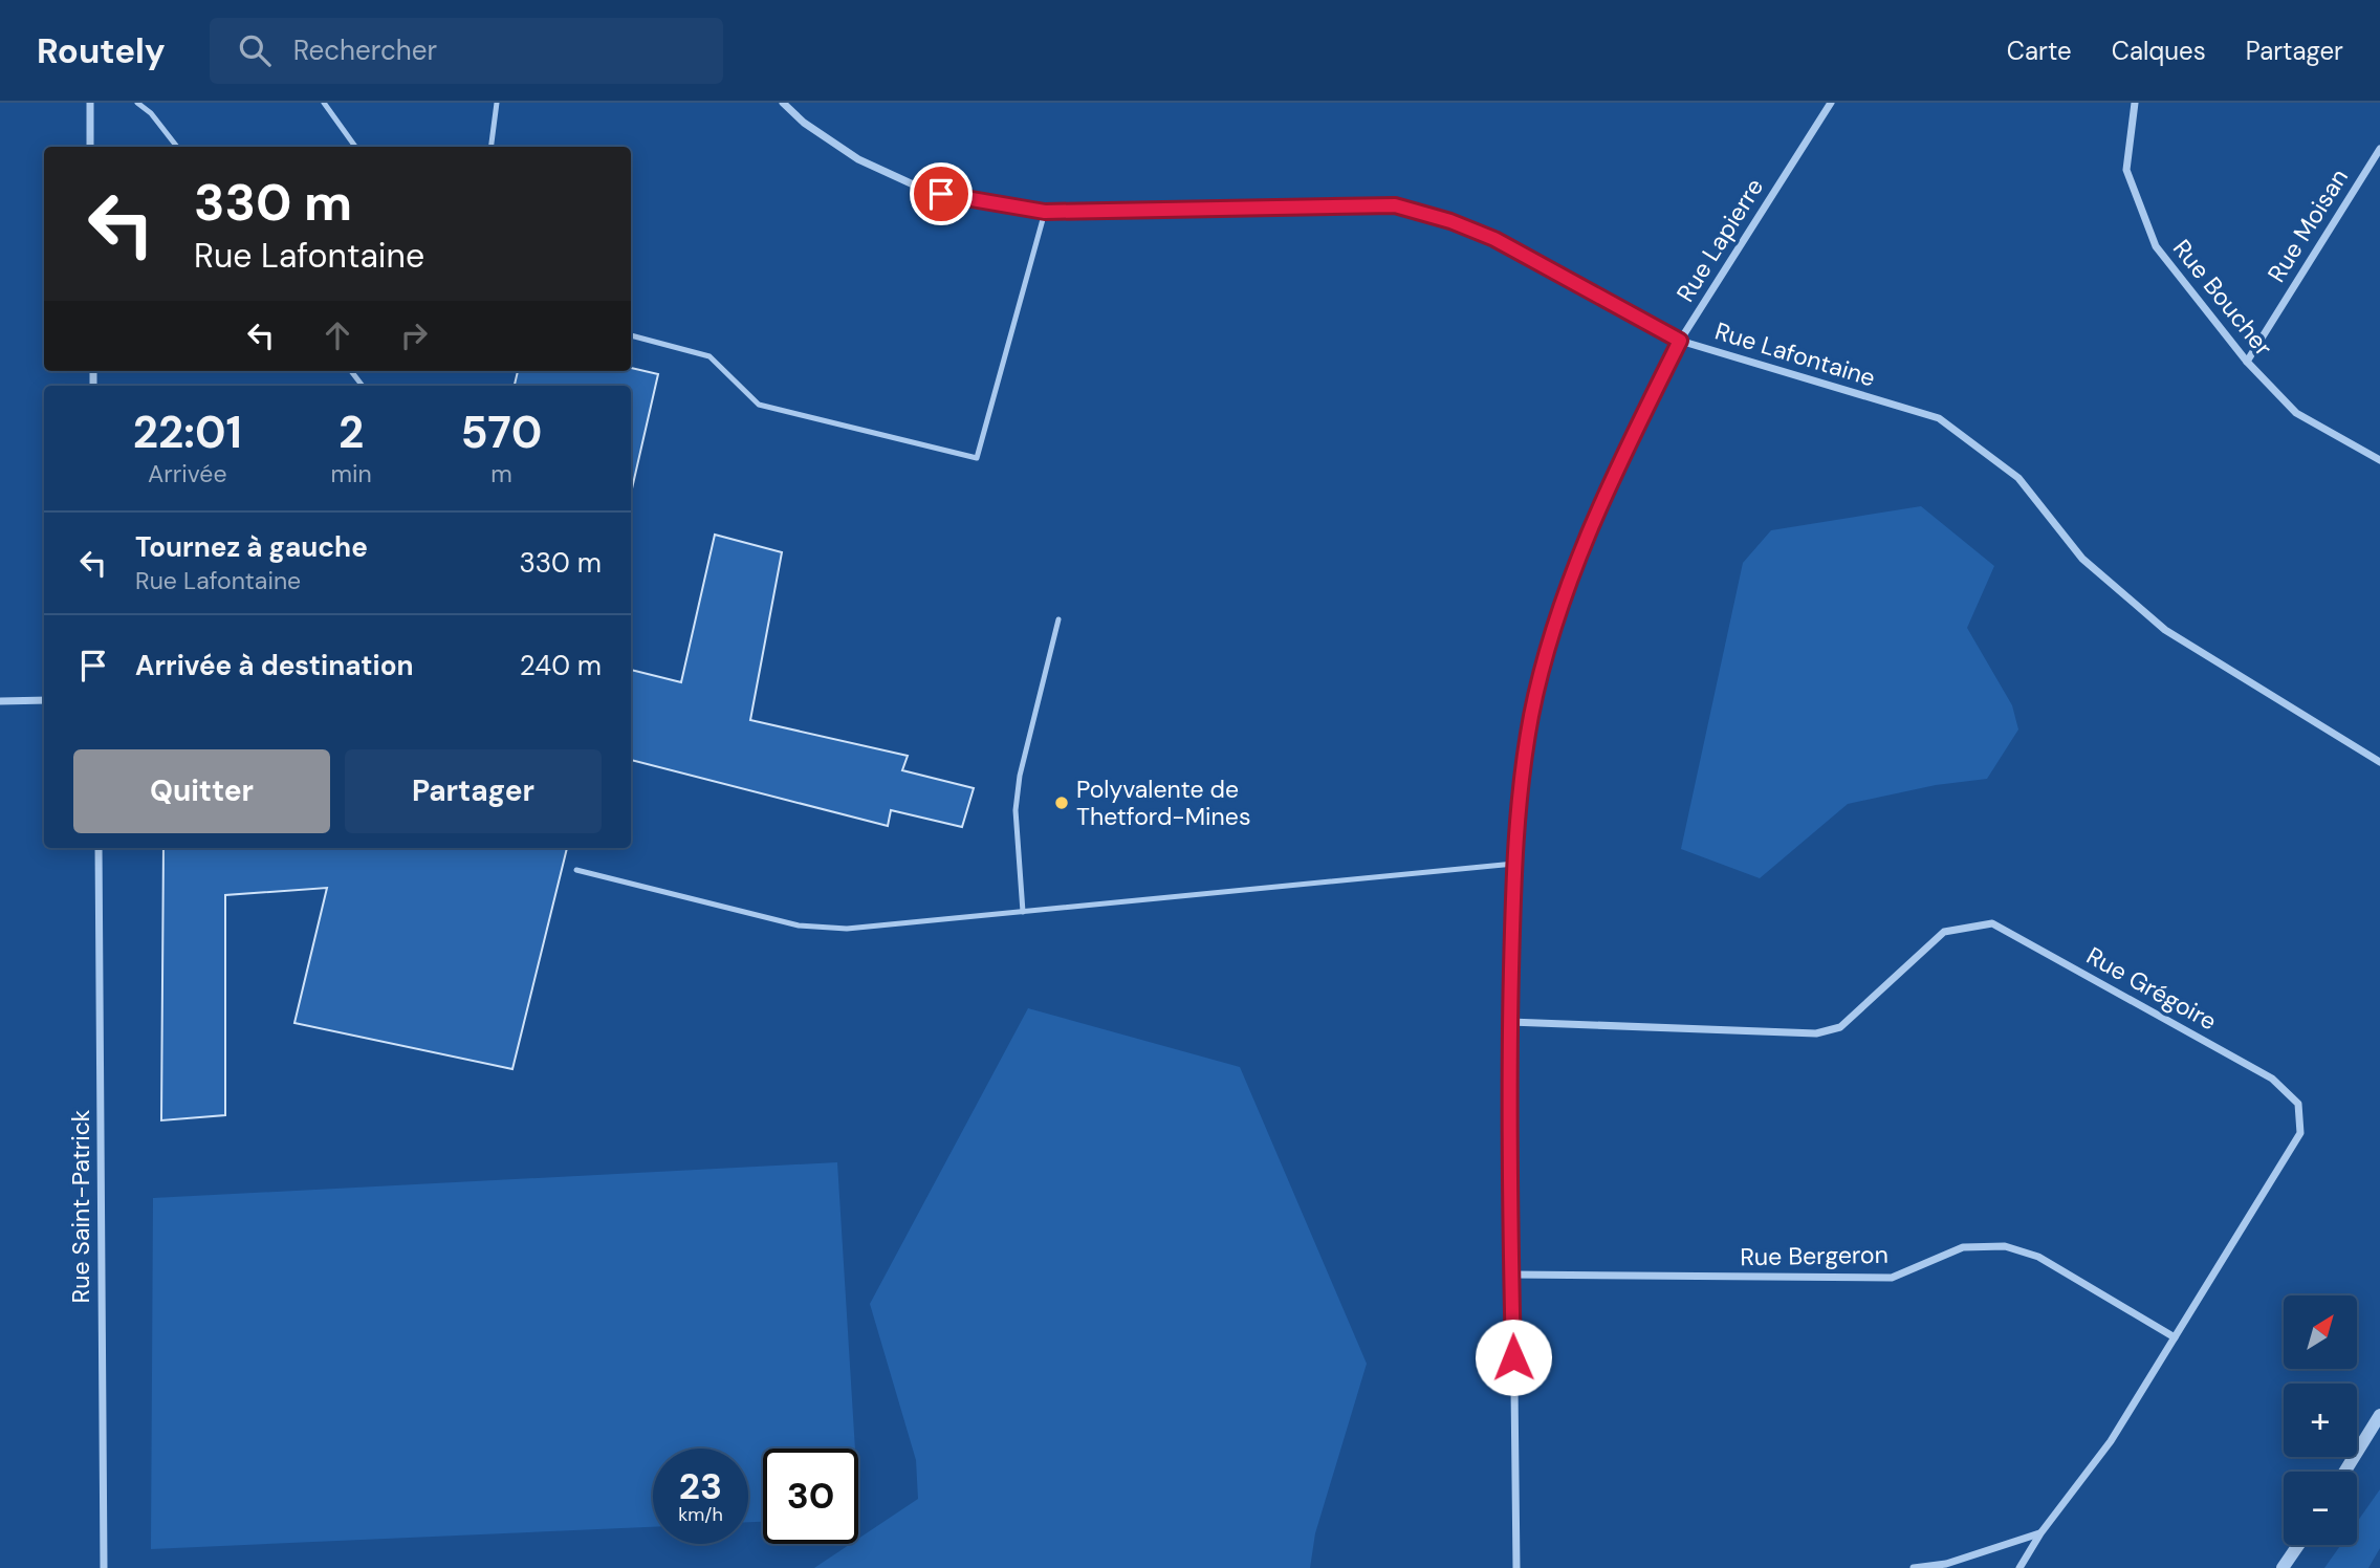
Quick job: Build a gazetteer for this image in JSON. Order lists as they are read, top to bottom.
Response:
{
  "streets": {
    "street": [
      "Rue Moisan",
      "Rue Lapierre",
      "Rue Boucher",
      "Rue Lafontaine",
      "Rue Grégoire",
      "Rue Saint-Patrick",
      "Rue Bergeron"
    ]
  },
  "crossings": [
    ["Rue Moisan", "Rue Boucher"],
    ["Rue Lapierre", "Rue Lafontaine"],
    ["Rue Lapierre", "Rue Grégoire"],
    ["Rue Lapierre", "Rue Bergeron"],
    ["Rue Grégoire", "Rue Bergeron"]
  ],
  "places": ["Polyvalente de Thetford-Mines"],
  "north": "top right",
  "page": {
    "header": "Routely",
    "search": "Rechercher",
    "nav": ["Carte", "Calques", "Partager"],
    "turn": ["330 m", "Rue Lafontaine"],
    "eta": [
      "22:01",
      "Arrivée",
      "2",
      "min",
      "570",
      "m"
    ],
    "list": [
      {
        "name": "Tournez à gauche",
        "note": "Rue Lafontaine",
        "value": "330 m"
      },
      {
        "name": "Arrivée à destination",
        "value": "240 m"
      }
    ],
    "buttons": ["Quitter", "Partager"],
    "map_buttons": ["+", "−"],
    "speed": "23 km/h",
    "limit": "30"
  }
}
